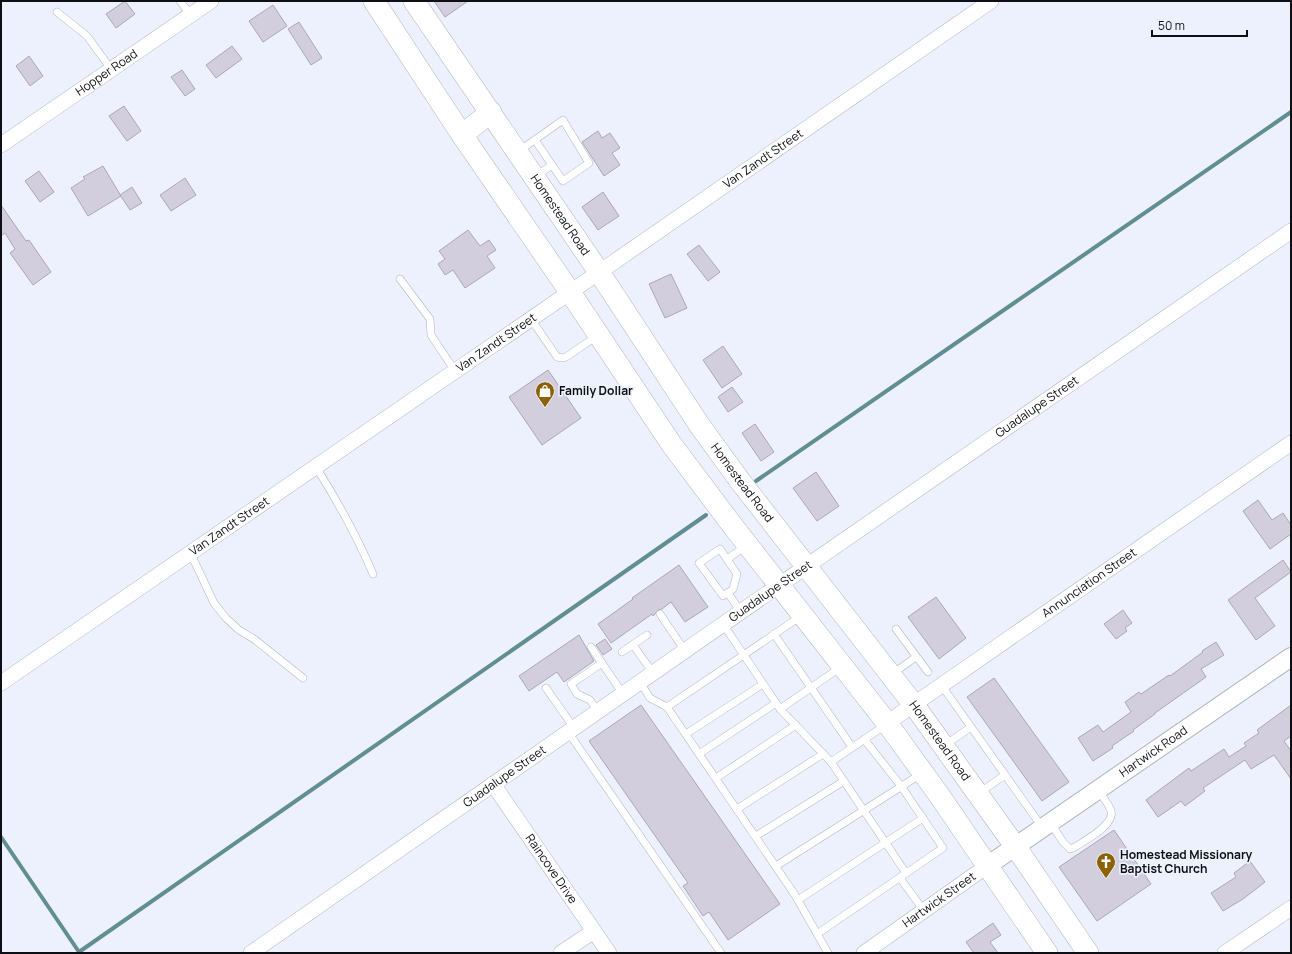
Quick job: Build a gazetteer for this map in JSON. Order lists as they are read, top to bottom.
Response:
{
  "streets": {
    "main road": ["Homestead Road"],
    "street": [
      "Hopper Road",
      "Van Zandt Street",
      "Guadalupe Street",
      "Annunciation Street",
      "Hartwick Road",
      "Raincove Drive",
      "Hartwick Street"
    ]
  },
  "crossings": [
    ["Van Zandt Street", "Homestead Road"],
    ["Homestead Road", "Guadalupe Street"],
    ["Homestead Road", "Annunciation Street"],
    ["Homestead Road", "Hartwick Road"],
    ["Homestead Road", "Hartwick Street"],
    ["Guadalupe Street", "Raincove Drive"],
    ["Hartwick Road", "Hartwick Street"]
  ],
  "places": {
    "shop": ["Family Dollar"],
    "church": ["Homestead Missionary Baptist Church"]
  },
  "scale_bar": "50 m"
}
